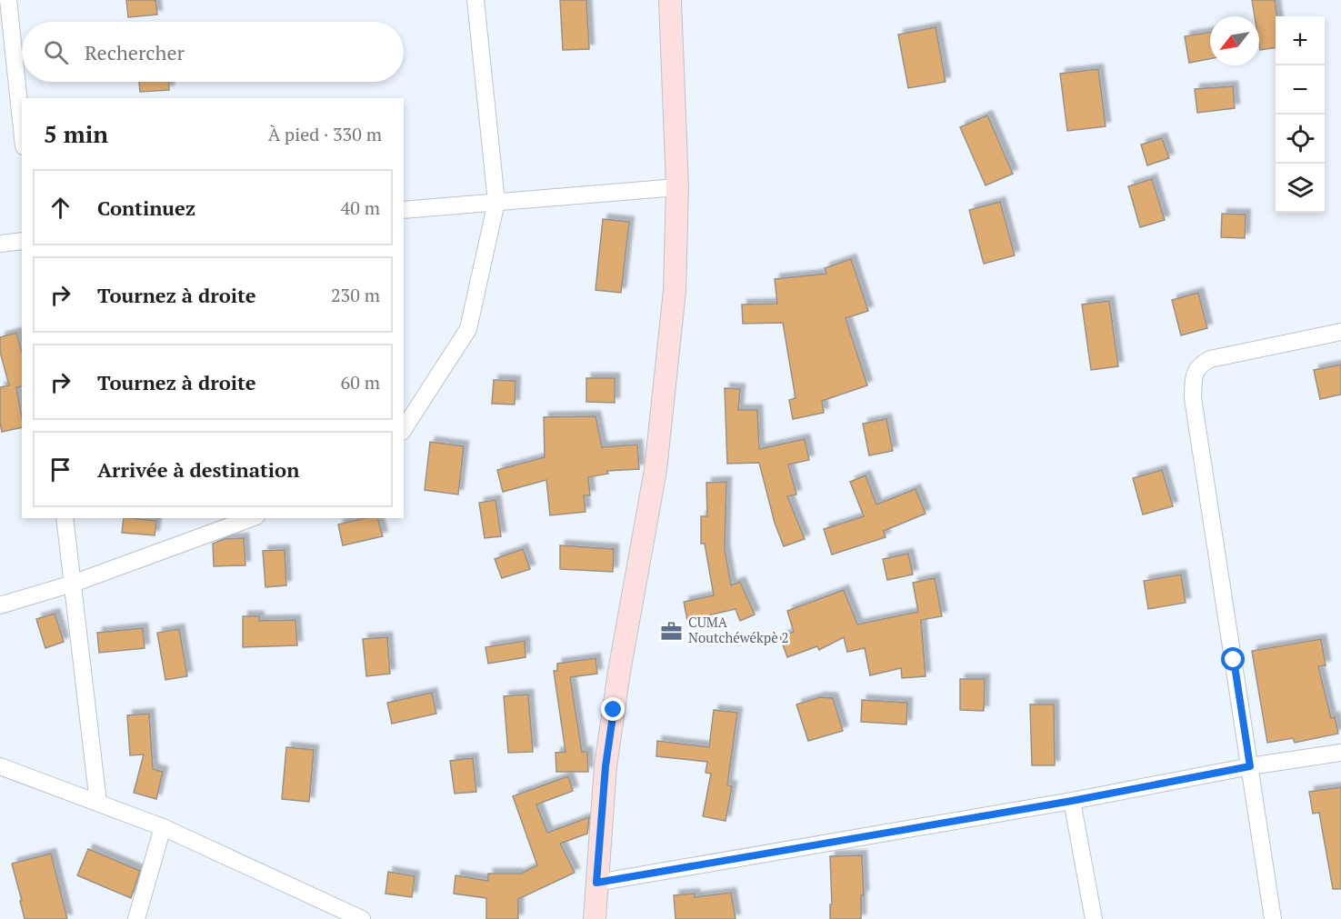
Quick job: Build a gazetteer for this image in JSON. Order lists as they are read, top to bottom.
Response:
{
  "places": {
    "office": ["CUMA Noutchéwékpè 2"]
  },
  "north": "bottom left",
  "page": {
    "map_buttons": ["+", "−"],
    "search": "Rechercher",
    "heading": ["5 min", "À pied · 330 m"],
    "list": [
      ["Continuez", "40 m"],
      ["Tournez à droite", "230 m"],
      ["Tournez à droite", "60 m"],
      "Arrivée à destination"
    ]
  }
}
